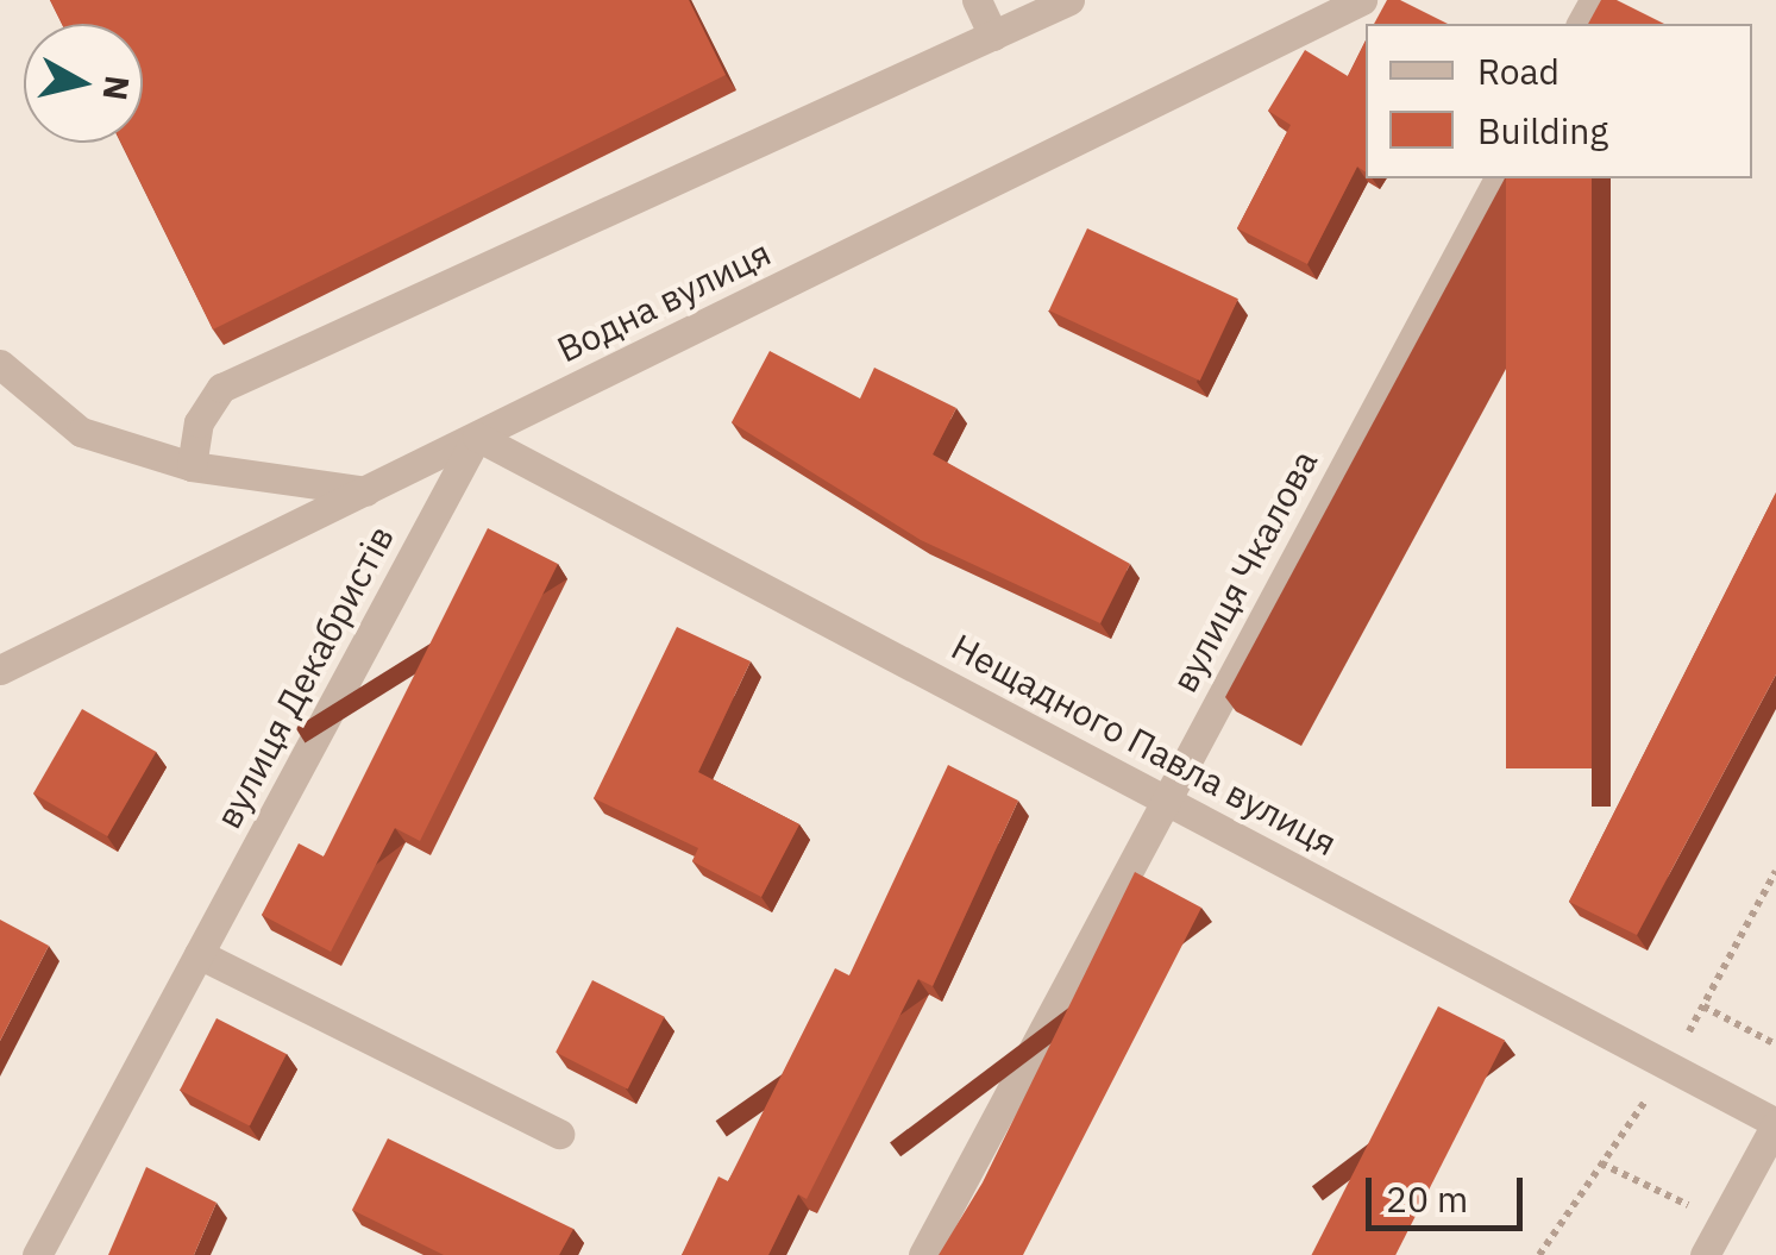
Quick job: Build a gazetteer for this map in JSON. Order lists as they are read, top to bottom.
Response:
{
  "streets": {
    "street": [
      "Водна вулиця",
      "вулиця Чкалова",
      "вулиця Декабристів",
      "Нещадного Павла вулиця"
    ]
  },
  "crossings": [
    ["Водна вулиця", "вулиця Декабристів"],
    ["Водна вулиця", "Нещадного Павла вулиця"],
    ["вулиця Чкалова", "Нещадного Павла вулиця"],
    ["вулиця Декабристів", "Нещадного Павла вулиця"]
  ],
  "legend": ["Road", "Building"],
  "scale_bar": "20 m",
  "north": "right"
}
